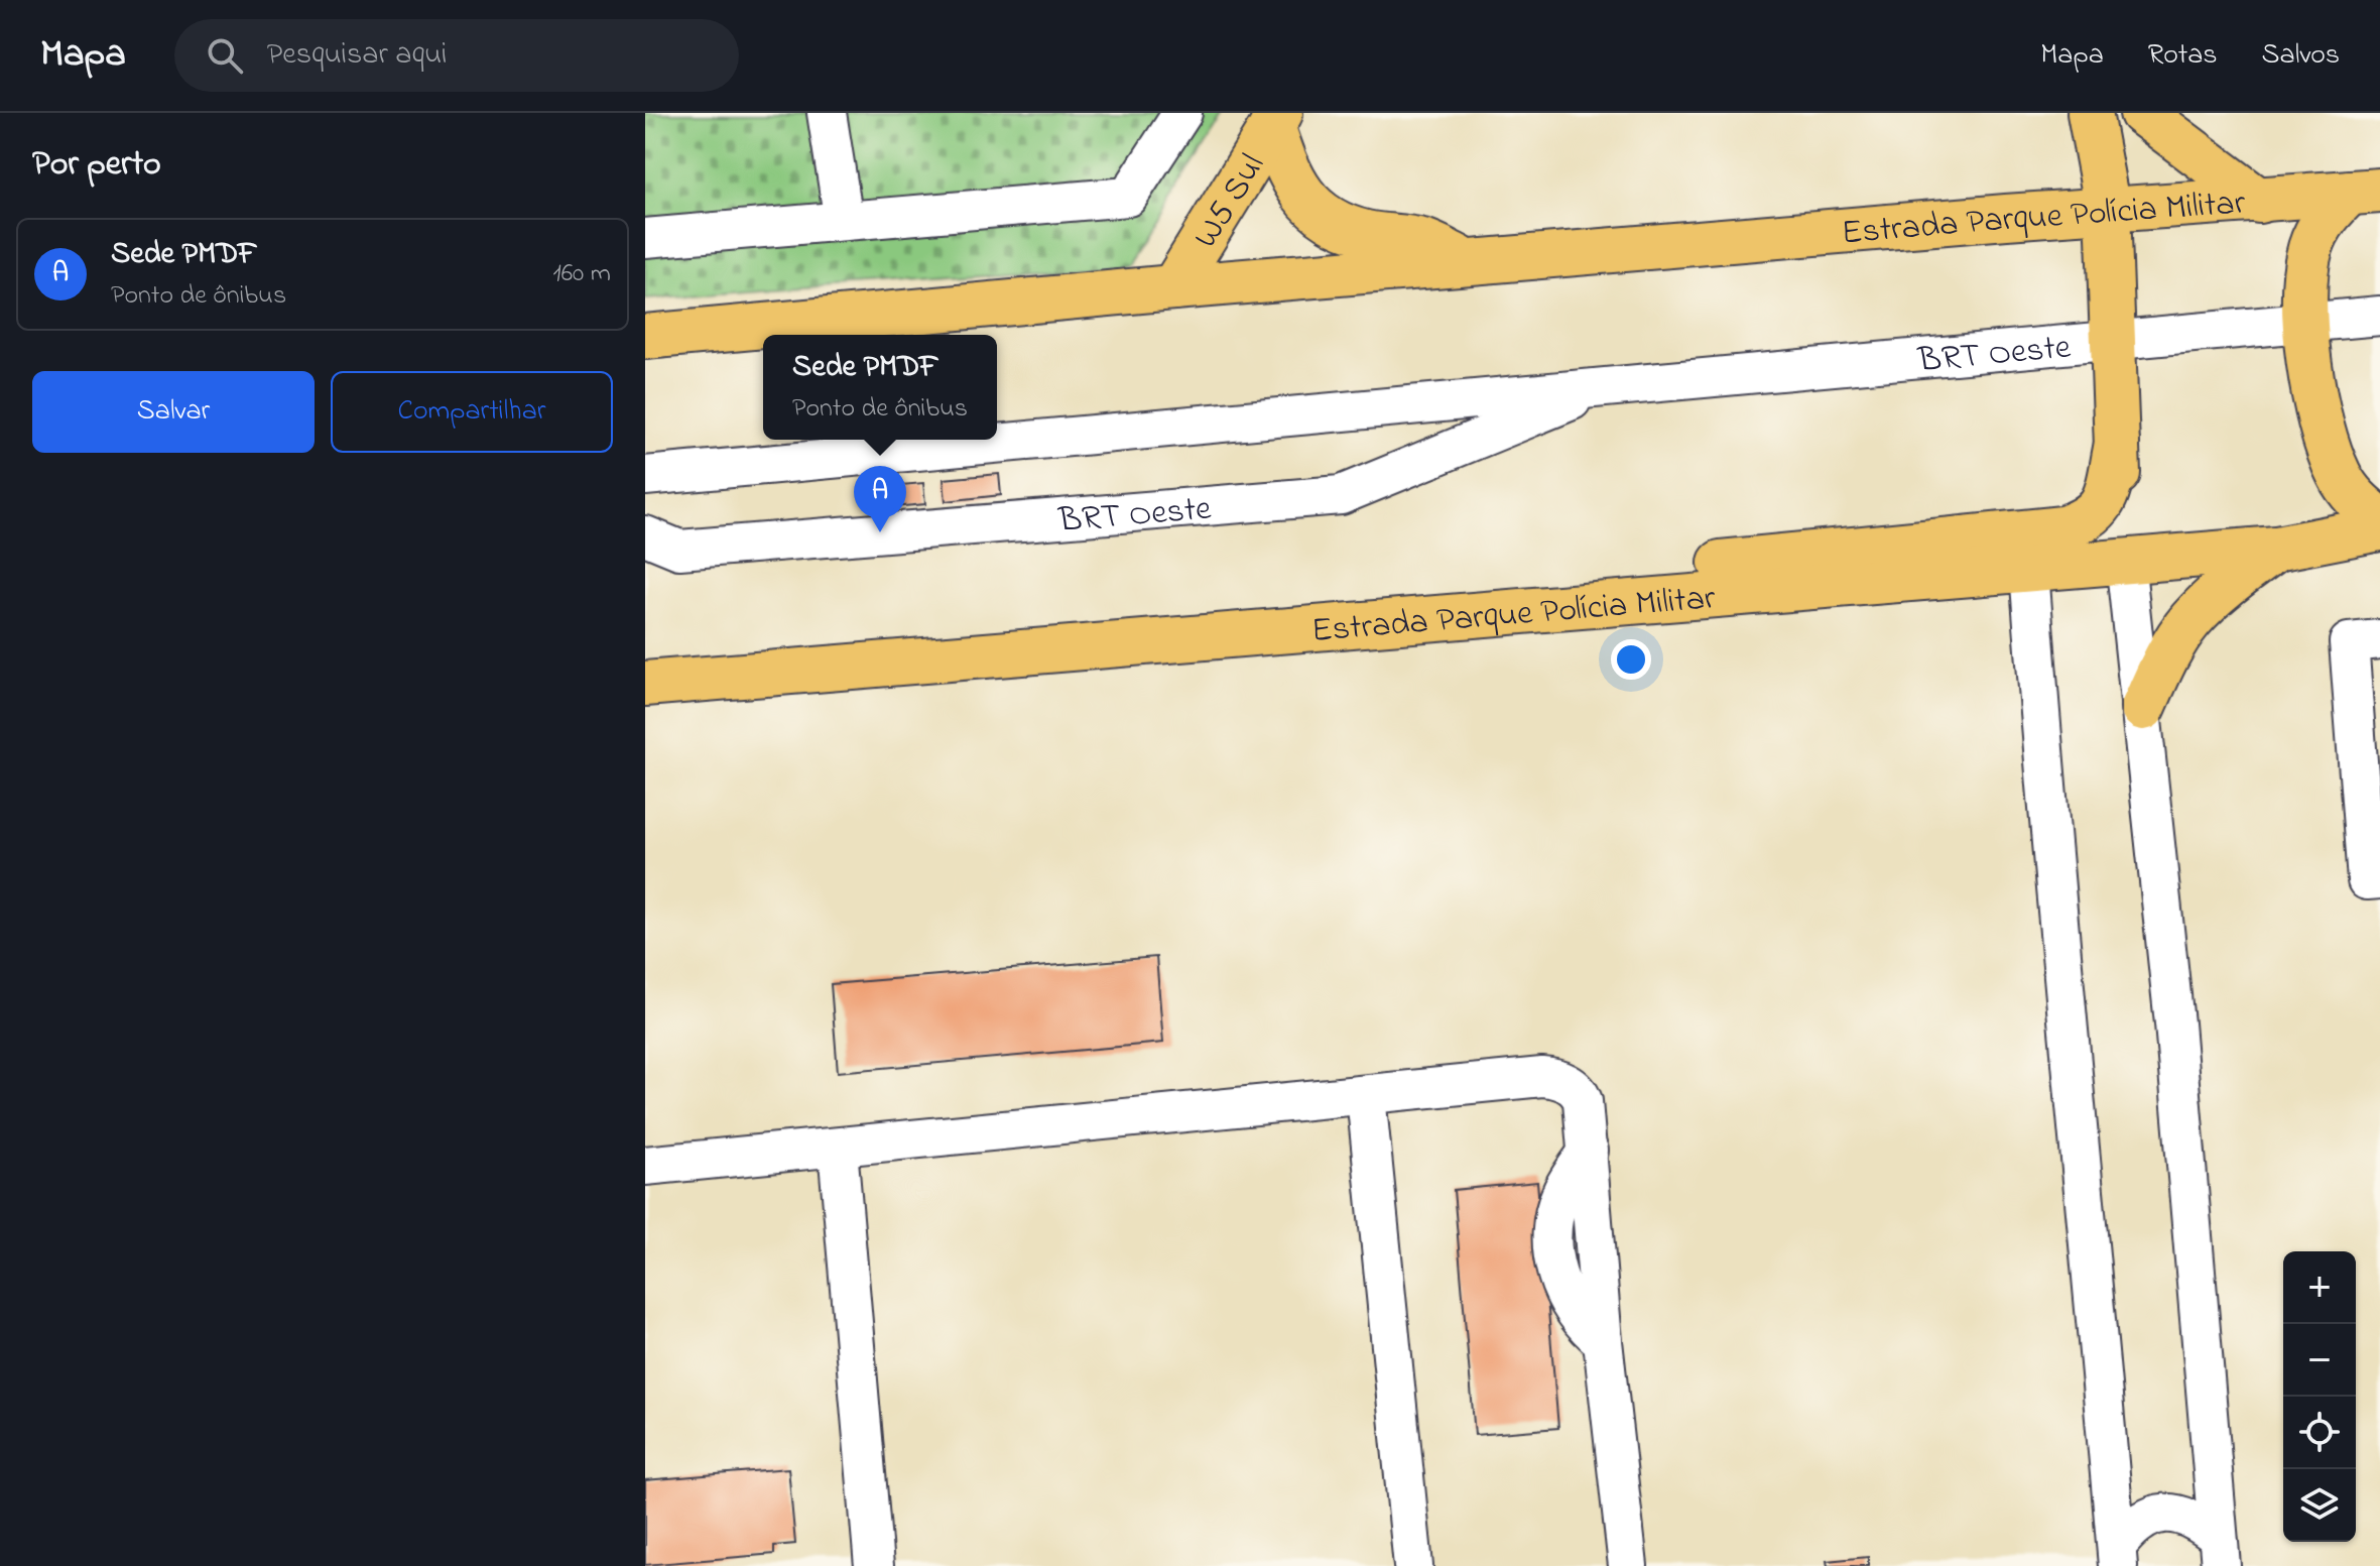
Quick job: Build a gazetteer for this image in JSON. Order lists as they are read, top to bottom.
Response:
{
  "streets": {
    "main road": ["W5 Sul", "Estrada Parque Polícia Militar"],
    "street": ["BRT Oeste"]
  },
  "crossings": [
    ["W5 Sul", "Estrada Parque Polícia Militar"]
  ],
  "page": {
    "header": "Mapa",
    "search": "Pesquisar aqui",
    "nav": ["Mapa", "Rotas", "Salvos"],
    "heading": "Por perto",
    "list": [
      {
        "mark": "A",
        "name": "Sede PMDF",
        "note": "Ponto de ônibus",
        "value": "160 m"
      }
    ],
    "popup": ["Sede PMDF", "Ponto de ônibus"],
    "buttons": ["Salvar", "Compartilhar"],
    "pins": "A",
    "map_buttons": ["+", "−"]
  }
}
